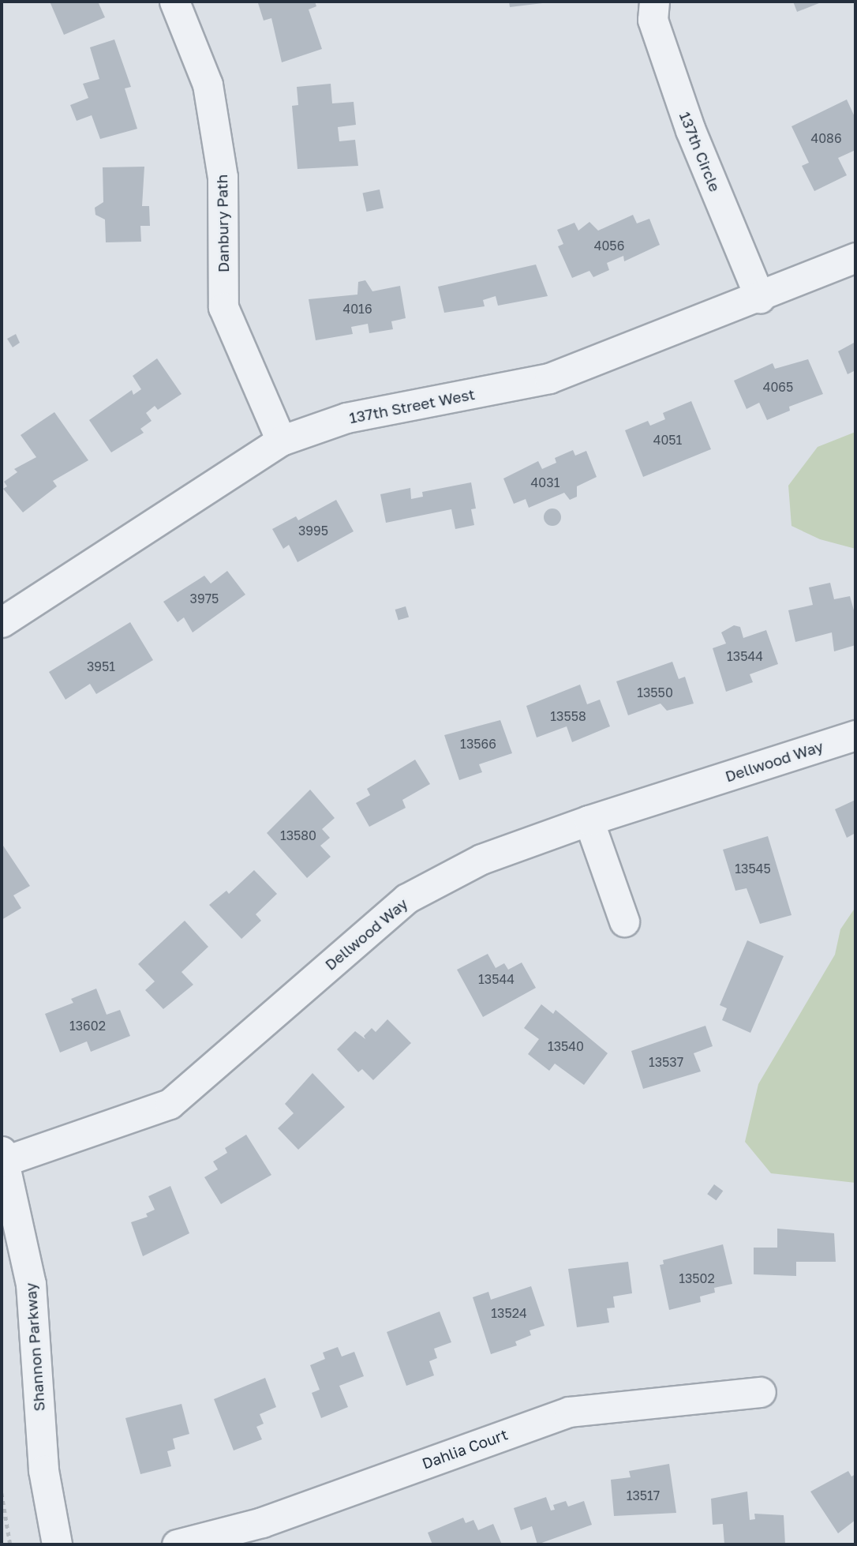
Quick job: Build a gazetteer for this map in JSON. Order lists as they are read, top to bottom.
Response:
{
  "streets": {
    "street": [
      "137th Circle",
      "Danbury Path",
      "137th Street West",
      "Dellwood Way",
      "Shannon Parkway",
      "Dahlia Court"
    ]
  },
  "crossings": [
    ["137th Circle", "137th Street West"],
    ["Danbury Path", "137th Street West"],
    ["Dellwood Way", "Shannon Parkway"]
  ],
  "house_numbers": [
    "4086",
    "4056",
    "4016",
    "4065",
    "4051",
    "4031",
    "3995",
    "3975",
    "13544",
    "3951",
    "13550",
    "13558",
    "13566",
    "13580",
    "13545",
    "13544",
    "13602",
    "13540",
    "13537",
    "13502",
    "13524",
    "13517"
  ]
}
